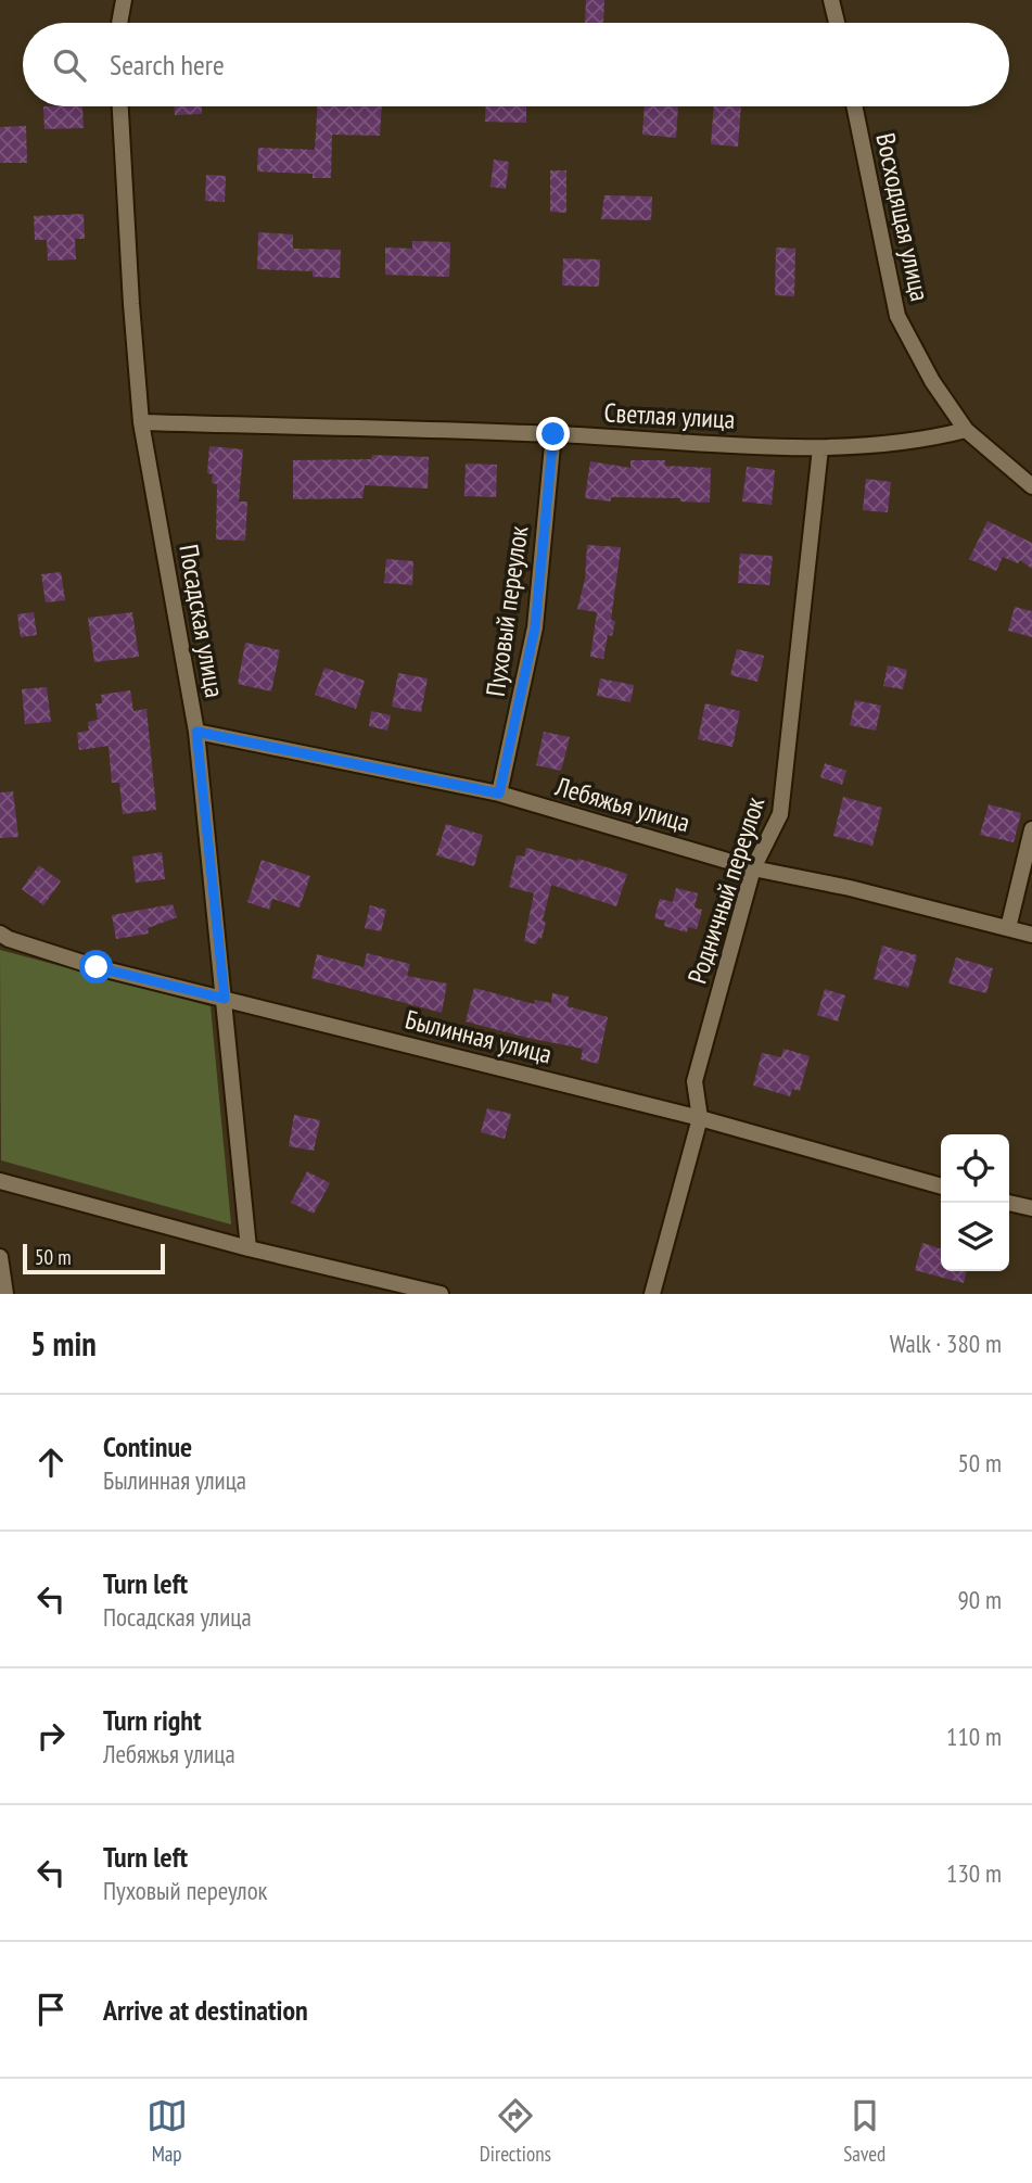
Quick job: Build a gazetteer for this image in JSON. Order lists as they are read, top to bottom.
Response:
{
  "streets": {
    "street": [
      "Восходящая улица",
      "Светлая улица",
      "Пуховый переулок",
      "Посадская улица",
      "Лебяжья улица",
      "Родничный переулок",
      "Былинная улица"
    ]
  },
  "crossings": [
    ["Восходящая улица", "Светлая улица"],
    ["Светлая улица", "Пуховый переулок"],
    ["Светлая улица", "Посадская улица"],
    ["Светлая улица", "Родничный переулок"],
    ["Пуховый переулок", "Лебяжья улица"],
    ["Посадская улица", "Лебяжья улица"],
    ["Посадская улица", "Былинная улица"],
    ["Лебяжья улица", "Родничный переулок"],
    ["Родничный переулок", "Былинная улица"]
  ],
  "scale_bar": "50 m",
  "page": {
    "search": "Search here",
    "scale": "50 m",
    "heading": ["5 min", "Walk · 380 m"],
    "list": [
      ["Continue", "Былинная улица", "50 m"],
      ["Turn left", "Посадская улица", "90 m"],
      ["Turn right", "Лебяжья улица", "110 m"],
      ["Turn left", "Пуховый переулок", "130 m"],
      "Arrive at destination"
    ],
    "nav": ["Map", "Directions", "Saved"]
  }
}
